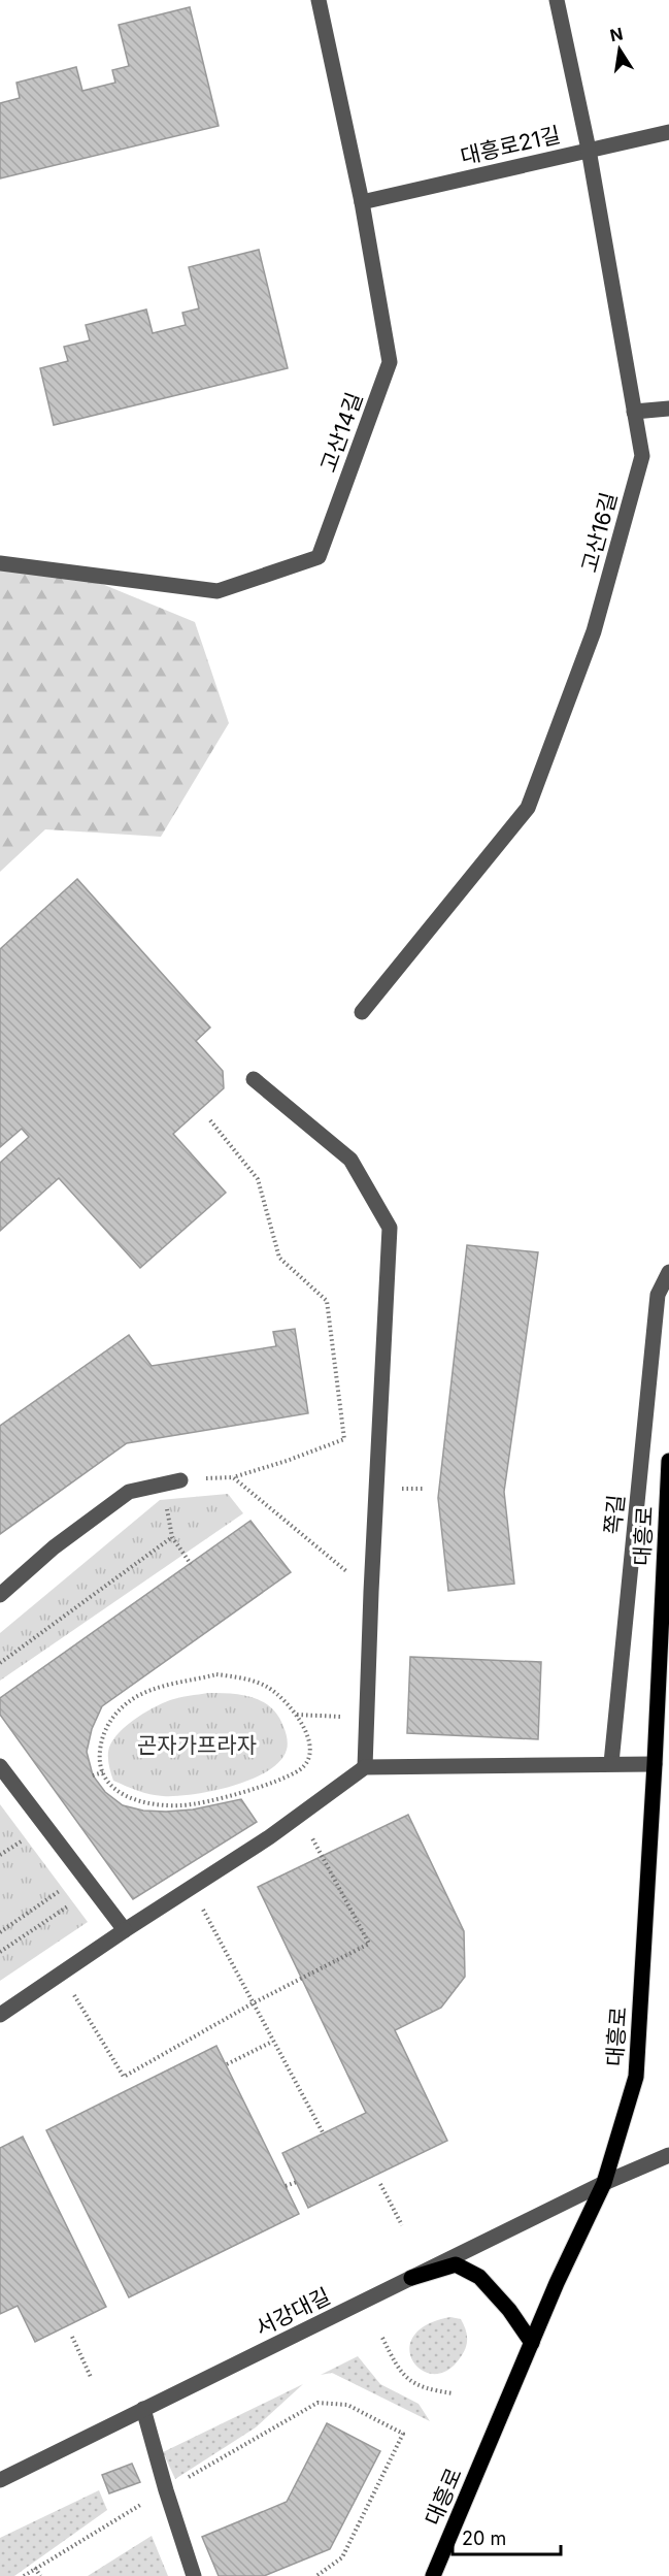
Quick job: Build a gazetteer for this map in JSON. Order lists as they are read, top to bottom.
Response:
{
  "streets": {
    "main road": ["대흥로"],
    "street": [
      "대흥로21길",
      "고산14길",
      "고산16길",
      "쪽길",
      "서강대길"
    ]
  },
  "crossings": [
    ["대흥로21길", "고산14길"],
    ["대흥로21길", "고산16길"],
    ["대흥로", "서강대길"]
  ],
  "parks": ["곤자가프라자"],
  "scale_bar": "20 m",
  "north": "top"
}
